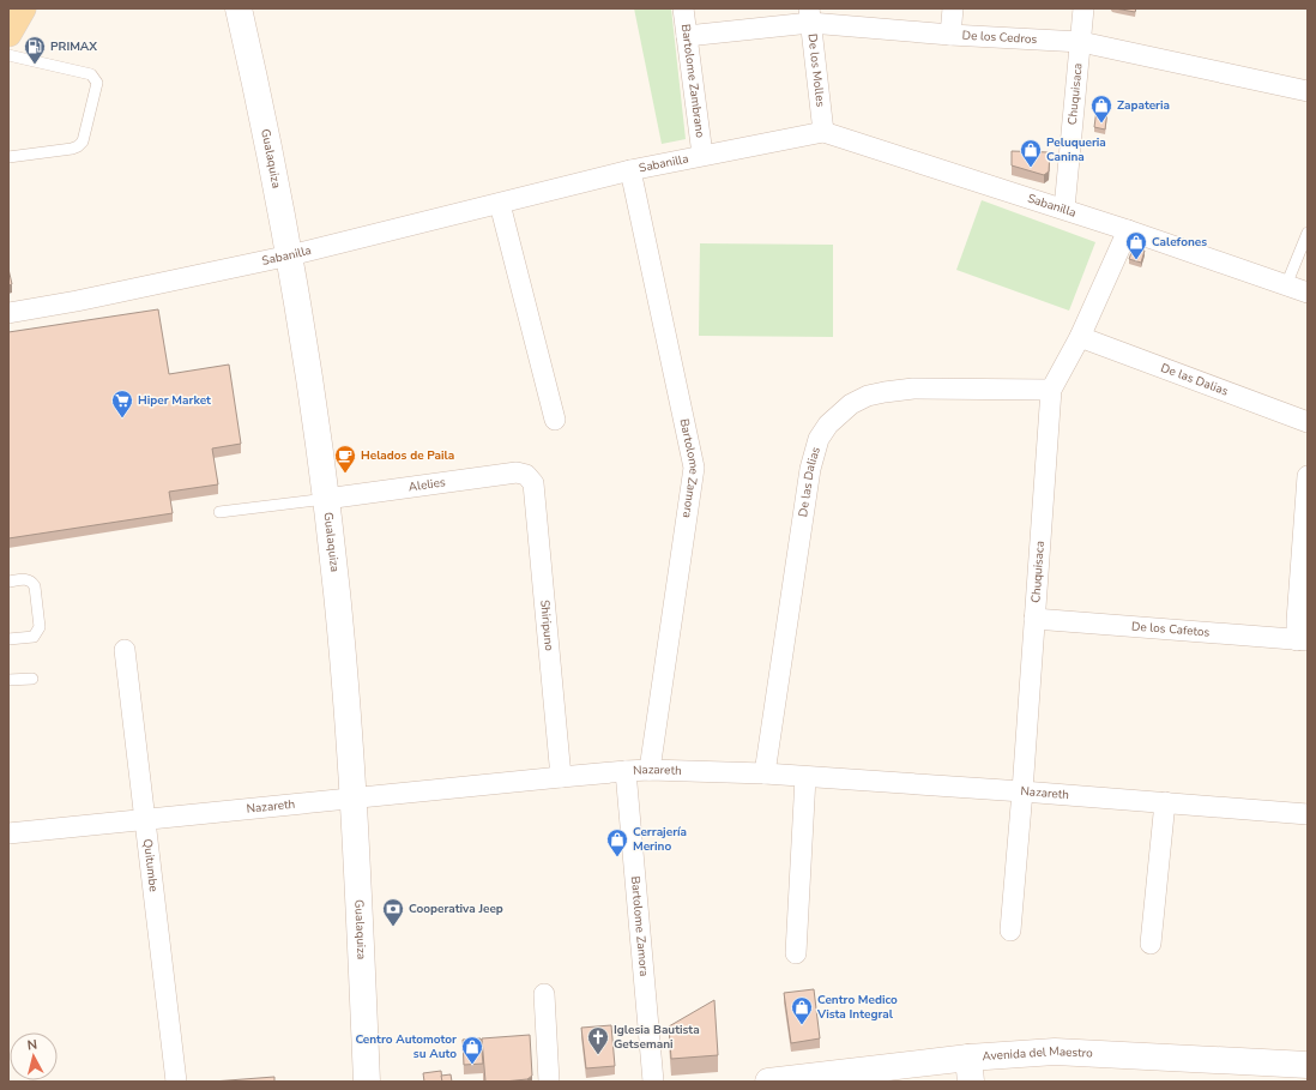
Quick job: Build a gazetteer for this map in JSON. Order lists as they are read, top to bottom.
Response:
{
  "streets": {
    "street": [
      "De los Cedros",
      "De los Molles",
      "Bartolome Zambrano",
      "Chuquisaca",
      "Gualaquiza",
      "Sabanilla",
      "De las Dalias",
      "Bartolome Zamora",
      "Alelies",
      "Shiripuno",
      "De los Cafetos",
      "Nazareth",
      "Quitumbe",
      "Avenida del Maestro"
    ]
  },
  "crossings": [
    ["De los Cedros", "De los Molles"],
    ["De los Cedros", "Bartolome Zambrano"],
    ["De los Cedros", "Chuquisaca"],
    ["De los Molles", "Sabanilla"],
    ["Bartolome Zambrano", "Sabanilla"],
    ["Chuquisaca", "Sabanilla"],
    ["Chuquisaca", "De las Dalias"],
    ["Chuquisaca", "De los Cafetos"],
    ["Chuquisaca", "Nazareth"],
    ["Gualaquiza", "Sabanilla"],
    ["Gualaquiza", "Alelies"],
    ["Gualaquiza", "Nazareth"],
    ["Sabanilla", "Bartolome Zamora"],
    ["De las Dalias", "Nazareth"],
    ["Bartolome Zamora", "Nazareth"],
    ["Alelies", "Shiripuno"],
    ["Shiripuno", "Nazareth"],
    ["Nazareth", "Quitumbe"]
  ],
  "places": {
    "fuel station": ["PRIMAX"],
    "shop": [
      "Zapateria",
      "Peluqueria Canina",
      "Calefones",
      "Cerrajería Merino",
      "Centro Medico Vista Integral",
      "Centro Automotor su Auto"
    ],
    "supermarket": ["Hiper Market"],
    "cafe": ["Helados de Paila"],
    "bank": ["Cooperativa Jeep"],
    "church": ["Iglesia Bautista Getsemani"]
  },
  "north": "top"
}
